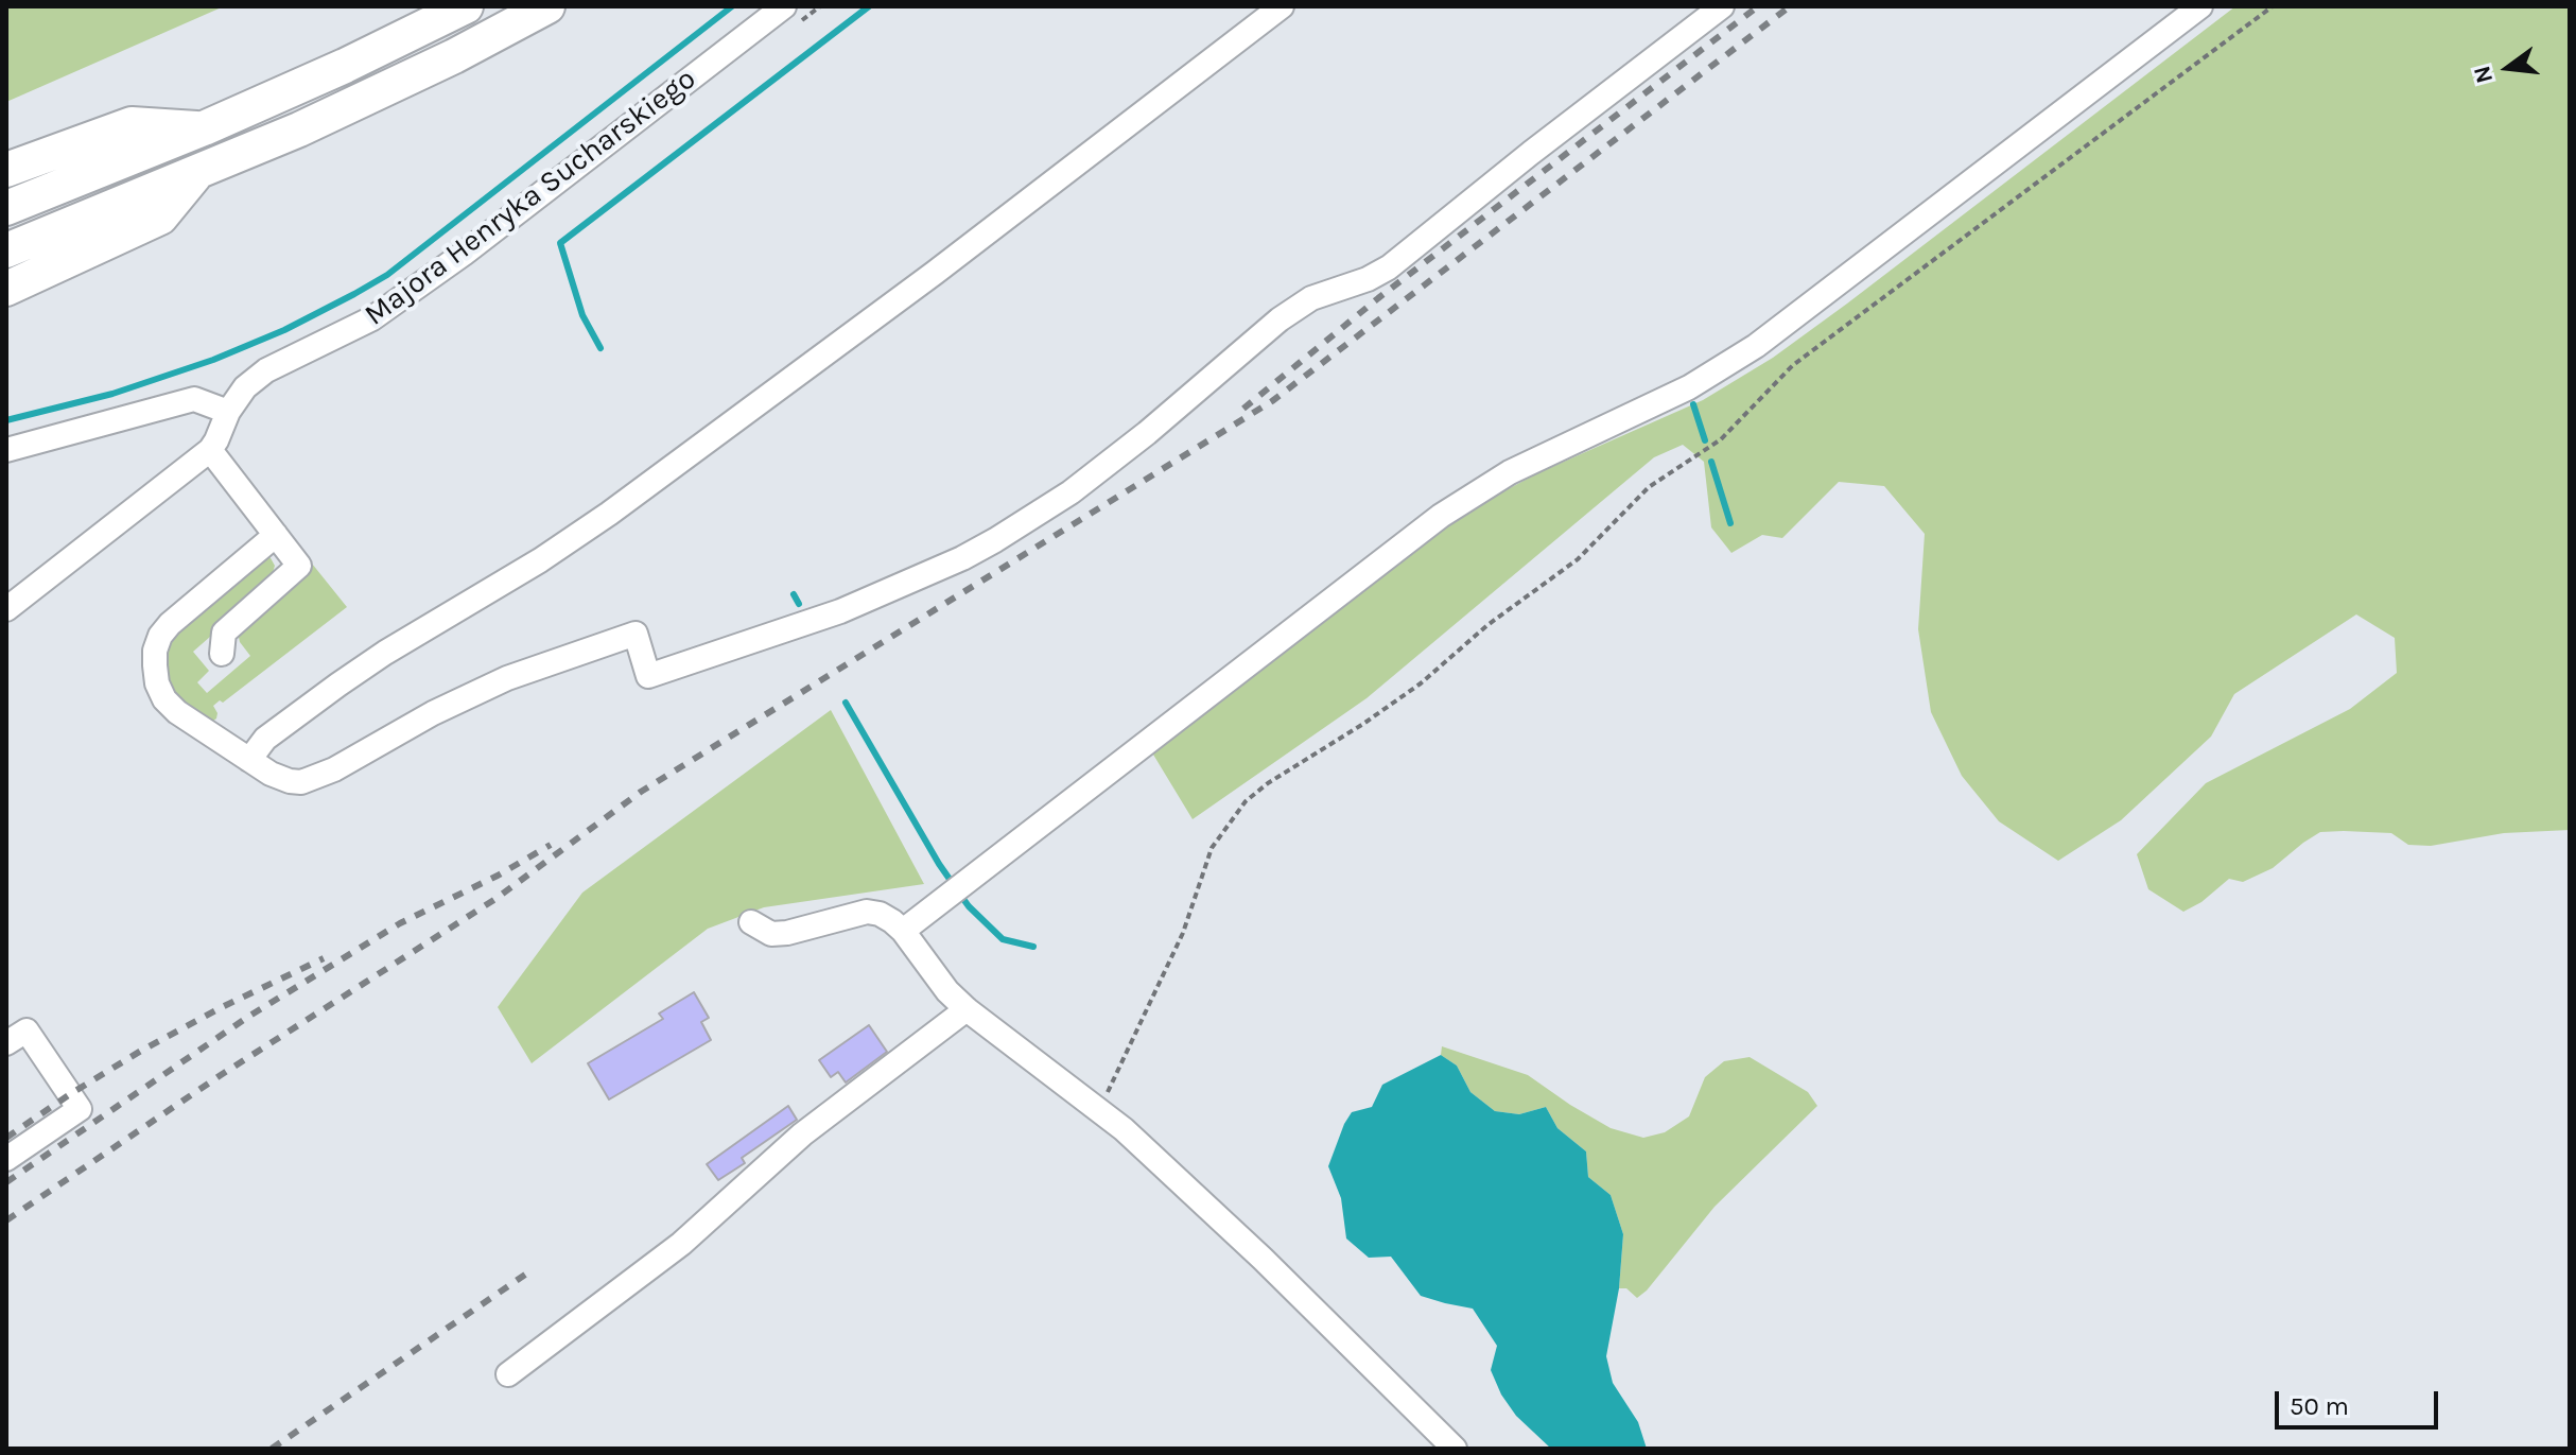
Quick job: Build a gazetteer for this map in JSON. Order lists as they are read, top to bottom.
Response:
{
  "streets": {
    "street": ["Majora Henryka Sucharskiego"]
  },
  "scale_bar": "50 m",
  "north": "left"
}
